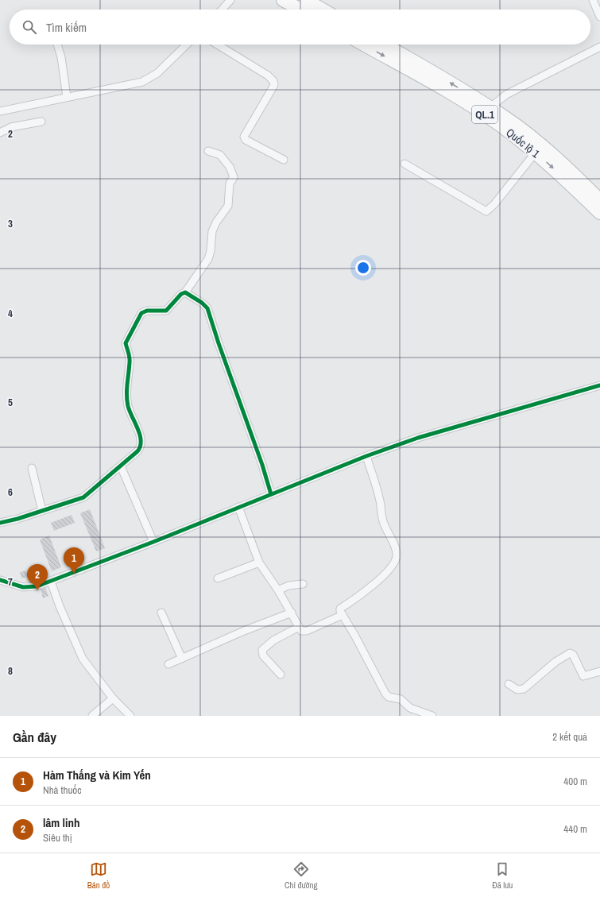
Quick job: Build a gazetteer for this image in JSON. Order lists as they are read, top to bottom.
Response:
{
  "streets": {
    "highway": ["QL.1", "Quốc lộ 1"]
  },
  "page": {
    "search": "Tìm kiếm",
    "pins": ["1", "2"],
    "heading": ["Gần đây", "2 kết quả"],
    "list": [
      {
        "mark": "1",
        "name": "Hàm Thắng và Kim Yến",
        "note": "Nhà thuốc",
        "value": "400 m"
      },
      {
        "mark": "2",
        "name": "lâm linh",
        "note": "Siêu thị",
        "value": "440 m"
      }
    ],
    "nav": ["Bản đồ", "Chỉ đường", "Đã lưu"]
  },
  "grid": {
    "rows": [
      "2",
      "3",
      "4",
      "5",
      "6",
      "7",
      "8"
    ]
  }
}
